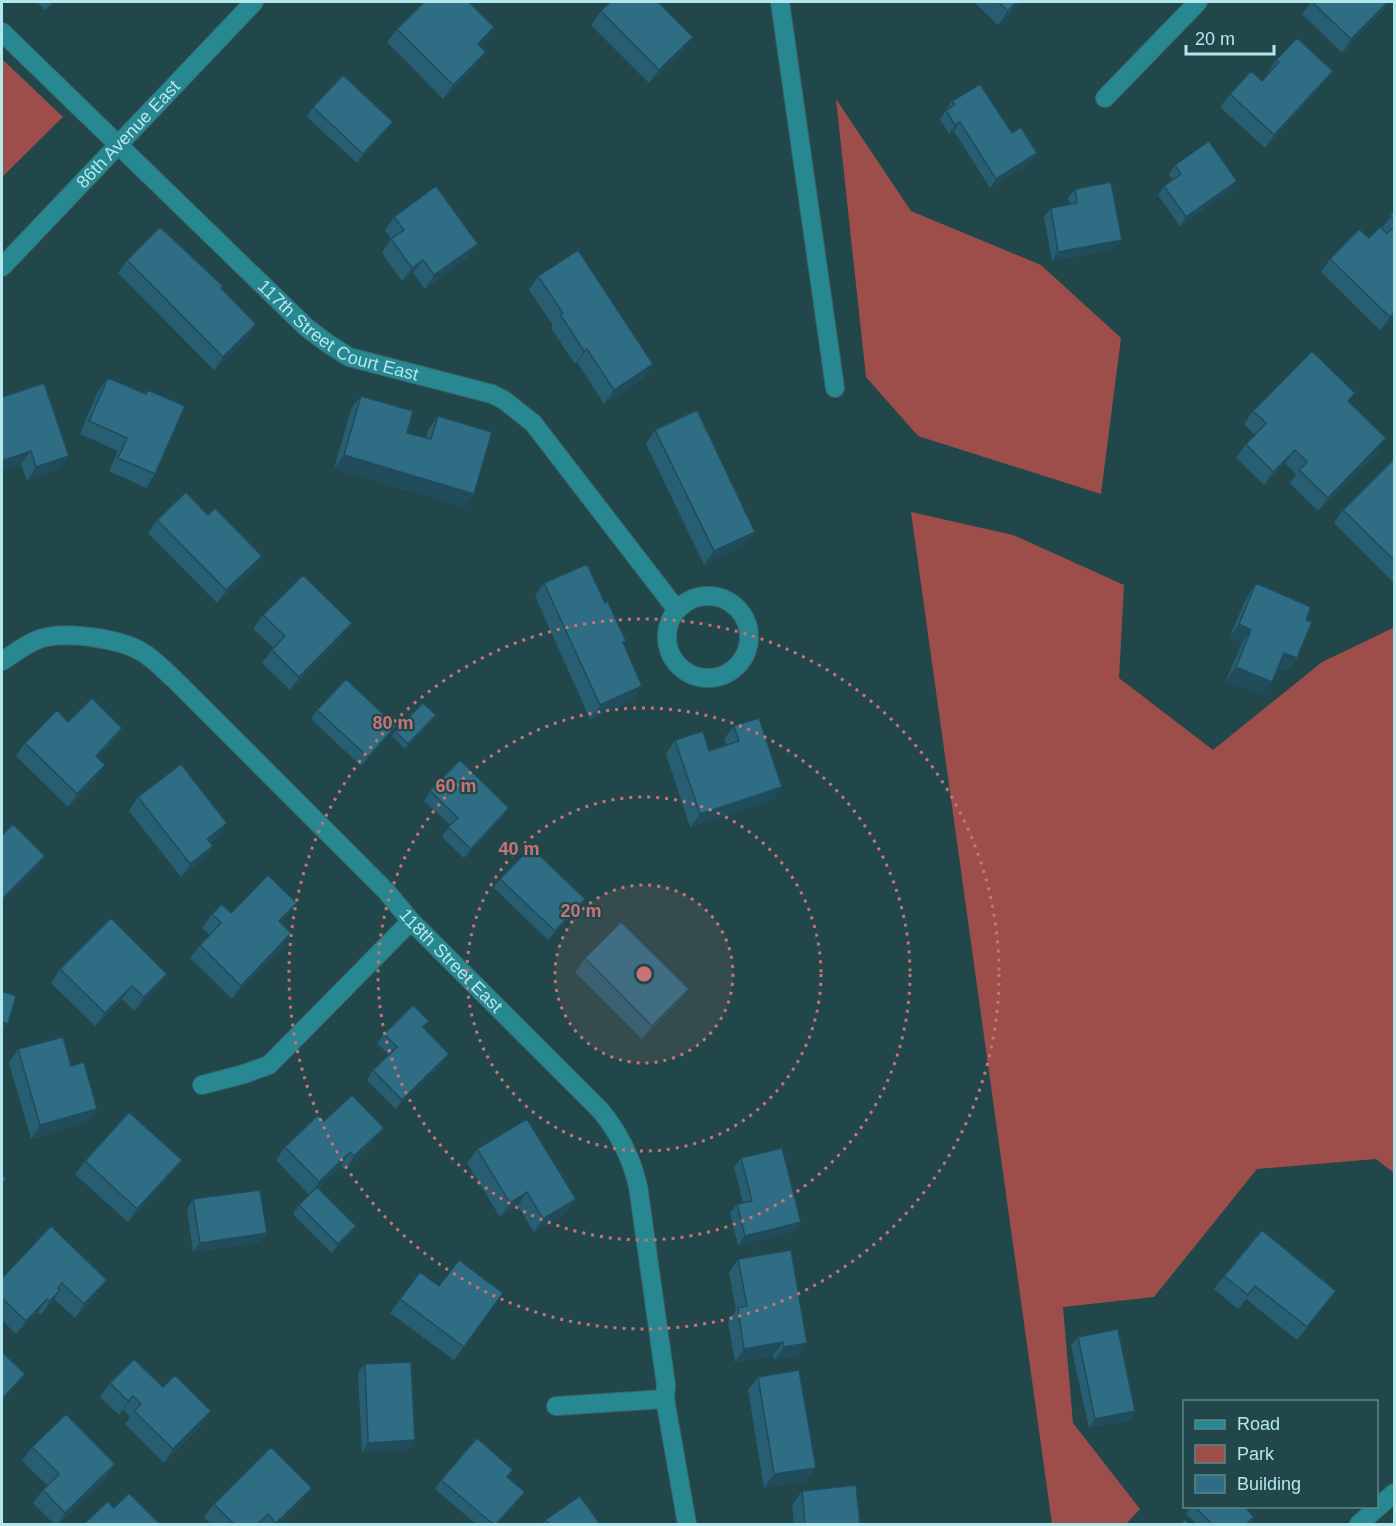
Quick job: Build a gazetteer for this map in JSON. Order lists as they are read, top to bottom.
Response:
{
  "streets": {
    "street": ["86th Avenue East", "117th Street Court East", "118th Street East"]
  },
  "crossings": [
    ["86th Avenue East", "117th Street Court East"]
  ],
  "legend": ["Road", "Park", "Building"],
  "scale_bar": "20 m",
  "rings": [
    "80 m",
    "60 m",
    "40 m",
    "20 m"
  ]
}
